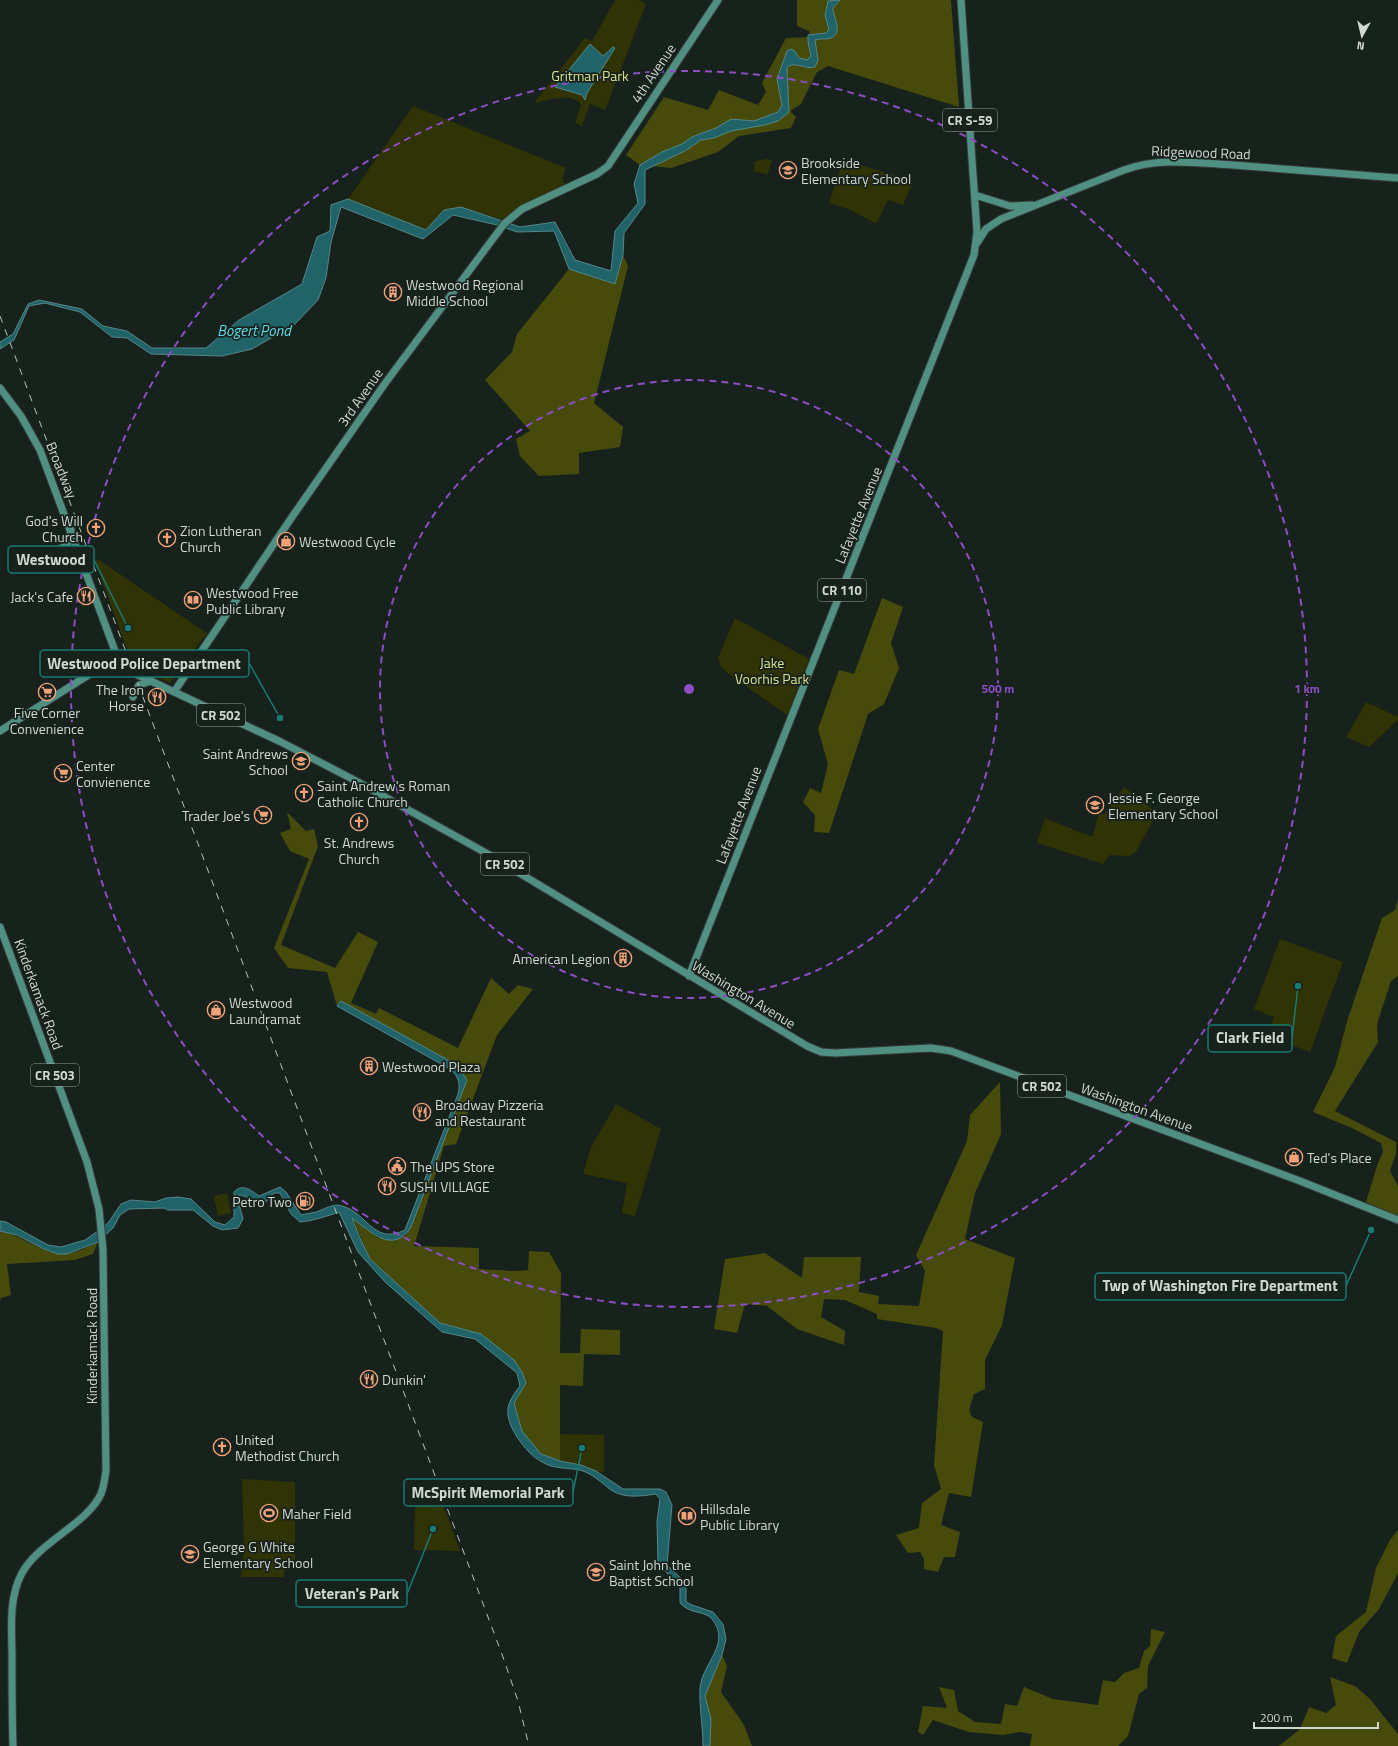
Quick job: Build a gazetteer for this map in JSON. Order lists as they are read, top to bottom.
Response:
{
  "streets": {
    "main road": [
      "4th Avenue",
      "CR S-59",
      "Ridgewood Road",
      "3rd Avenue",
      "Broadway",
      "Lafayette Avenue",
      "CR 110",
      "CR 502",
      "Kinderkamack Road",
      "Washington Avenue",
      "CR 503"
    ]
  },
  "crossings": [
    ["4th Avenue", "3rd Avenue"],
    ["CR S-59", "Ridgewood Road"],
    ["CR S-59", "Lafayette Avenue"],
    ["Ridgewood Road", "Lafayette Avenue"],
    ["3rd Avenue", "Washington Avenue"],
    ["Broadway", "Washington Avenue"],
    ["Lafayette Avenue", "Washington Avenue"]
  ],
  "water": ["Bogert Pond"],
  "parks": ["Gritman Park", "Jake Voorhis Park"],
  "places": {
    "school or university": [
      "Brookside Elementary School",
      "Saint Andrews School",
      "Jessie F. George Elementary School",
      "George G White Elementary School",
      "Saint John the Baptist School"
    ],
    "building": ["Westwood Regional Middle School", "American Legion", "Westwood Plaza"],
    "church": [
      "God's Will Church",
      "Zion Lutheran Church",
      "Saint Andrew's Roman Catholic Church",
      "St. Andrews Church",
      "United Methodist Church"
    ],
    "shop": ["Westwood Cycle", "Westwood Laundramat", "Ted's Place"],
    "restaurant": [
      "Jack's Cafe",
      "The Iron Horse",
      "Broadway Pizzeria and Restaurant",
      "SUSHI VILLAGE",
      "Dunkin'"
    ],
    "library": ["Westwood Free Public Library", "Hillsdale Public Library"],
    "other": [
      "Westwood",
      "Westwood Police Department",
      "Clark Field",
      "Twp of Washington Fire Department",
      "McSpirit Memorial Park",
      "Veteran's Park"
    ],
    "supermarket": ["Five Corner Convenience", "Center Convienence", "Trader Joe's"],
    "public building": ["The UPS Store"],
    "fuel station": ["Petro Two"],
    "sports": ["Maher Field"]
  },
  "scale_bar": "200 m",
  "north": "bottom",
  "rings": ["500 m", "1 km"]
}
